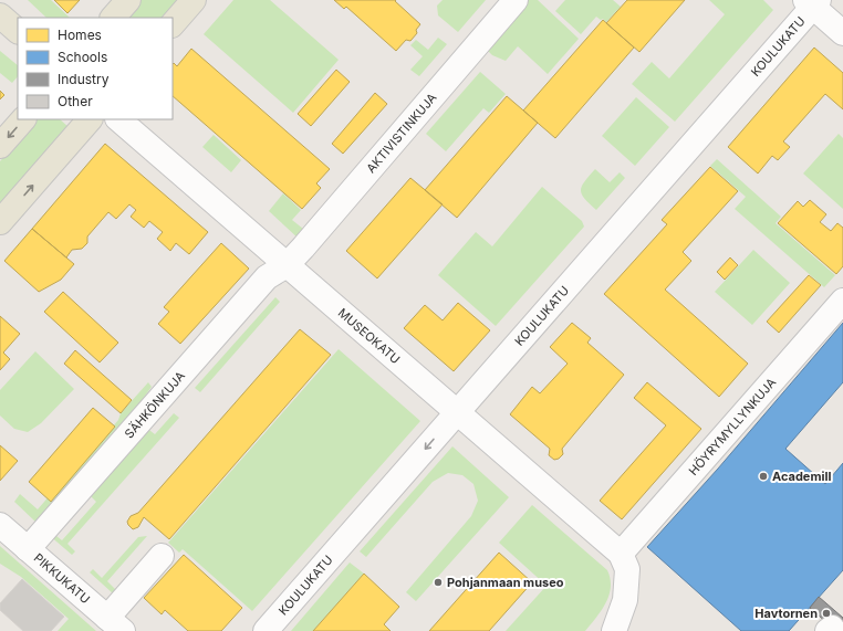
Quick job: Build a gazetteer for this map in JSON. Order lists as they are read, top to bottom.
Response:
{
  "streets": {
    "street": [
      "KOULUKATU",
      "AKTIVISTINKUJA",
      "MUSEOKATU",
      "SÄHKÖNKUJA",
      "HÖYRYMYLLYNKUJA",
      "PIKKUKATU"
    ]
  },
  "crossings": [
    ["KOULUKATU", "MUSEOKATU"],
    ["AKTIVISTINKUJA", "MUSEOKATU"],
    ["AKTIVISTINKUJA", "SÄHKÖNKUJA"],
    ["MUSEOKATU", "SÄHKÖNKUJA"],
    ["MUSEOKATU", "HÖYRYMYLLYNKUJA"],
    ["SÄHKÖNKUJA", "PIKKUKATU"]
  ],
  "places": ["Academill", "Pohjanmaan museo", "Havtornen"],
  "legend": [
    "Homes",
    "Schools",
    "Industry",
    "Other"
  ]
}
